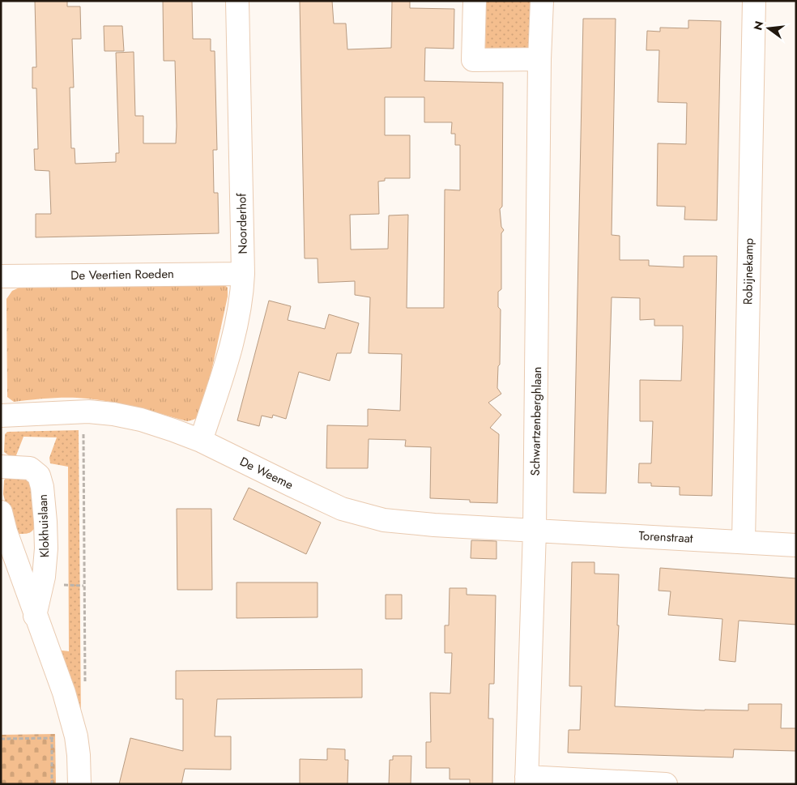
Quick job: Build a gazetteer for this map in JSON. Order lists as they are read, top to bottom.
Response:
{
  "streets": {
    "street": [
      "Noorderhof",
      "Robijnekamp",
      "De Veertien Roeden",
      "Schwartzenberghlaan",
      "De Weeme",
      "Klokhuislaan",
      "Torenstraat"
    ]
  },
  "crossings": [
    ["Noorderhof", "De Veertien Roeden"],
    ["Noorderhof", "De Weeme"],
    ["Robijnekamp", "Torenstraat"],
    ["Schwartzenberghlaan", "De Weeme"],
    ["Schwartzenberghlaan", "Torenstraat"],
    ["De Weeme", "Torenstraat"]
  ],
  "north": "left"
}
